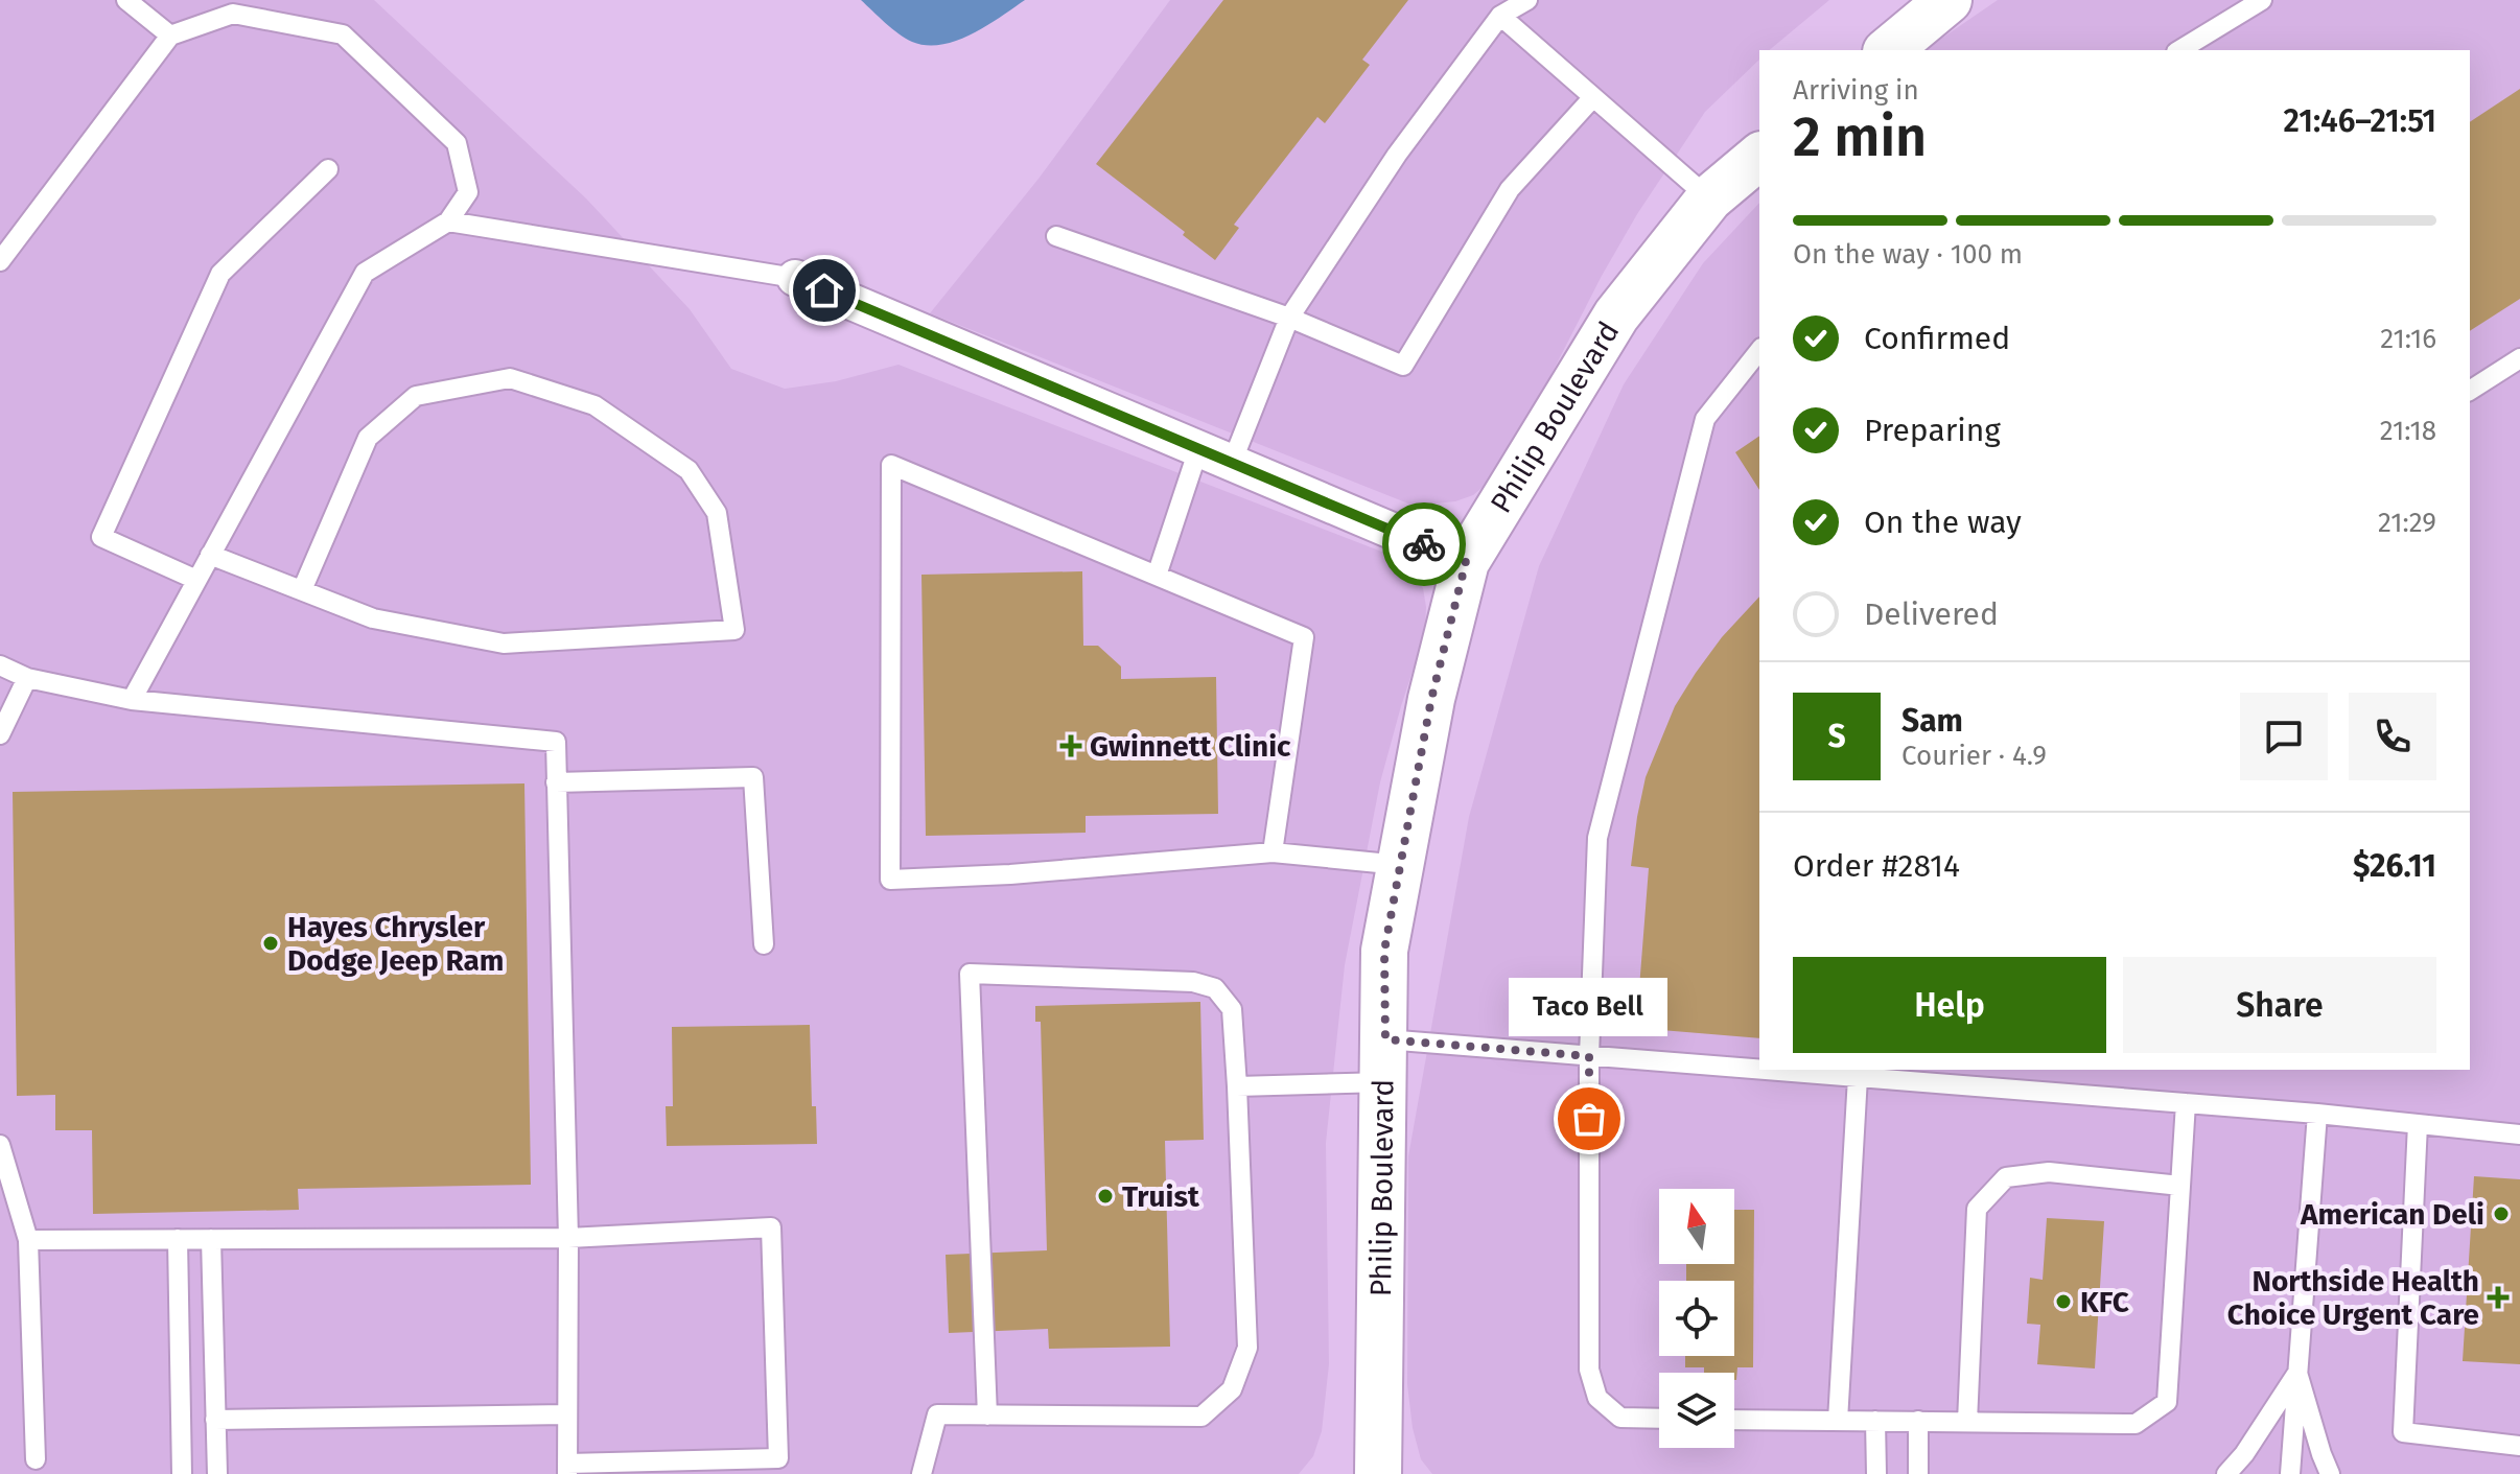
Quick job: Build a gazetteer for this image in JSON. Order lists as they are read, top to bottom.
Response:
{
  "streets": {
    "street": ["Philip Boulevard"]
  },
  "places": {
    "health": ["Gwinnett Clinic", "Northside Health Choice Urgent Care"],
    "other": [
      "Hayes Chrysler Dodge Jeep Ram",
      "Taco Bell",
      "Truist",
      "American Deli",
      "KFC"
    ]
  },
  "north": "top",
  "page": {
    "heading": ["2 min", "Arriving in", "21:46–21:51"],
    "panel": [
      "Sam",
      "Courier · 4.9",
      "Order #2814",
      "$26.11"
    ],
    "bar": "On the way · 100 m",
    "list": [
      ["Confirmed", "21:16"],
      ["Preparing", "21:18"],
      ["On the way", "21:29"],
      "Delivered"
    ],
    "round": "S",
    "buttons": ["Help", "Share"],
    "bubble": "Taco Bell"
  }
}
